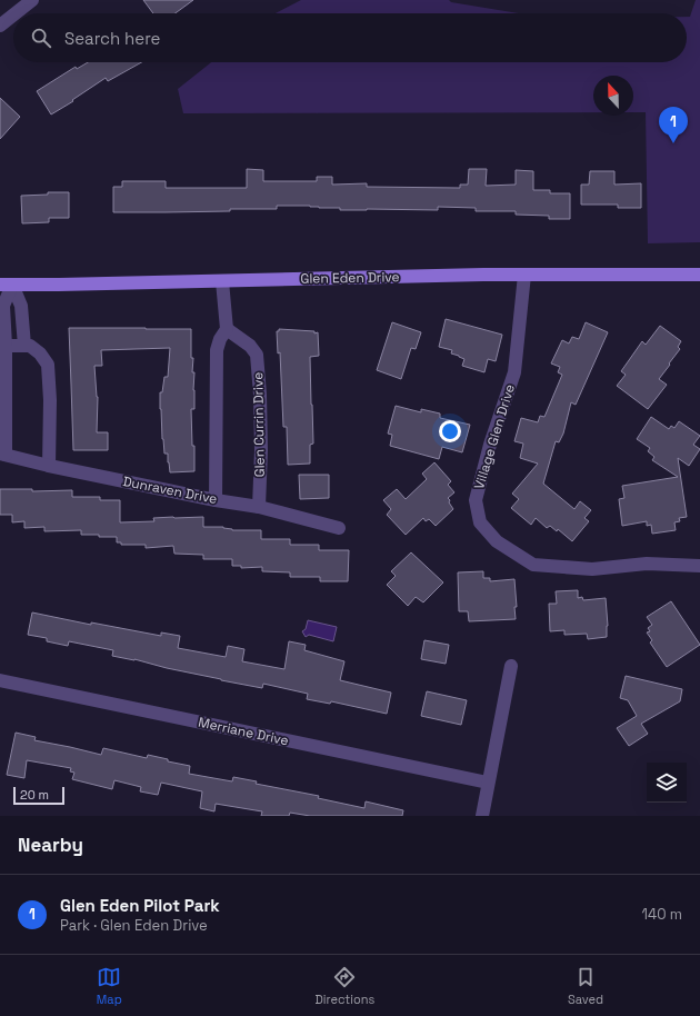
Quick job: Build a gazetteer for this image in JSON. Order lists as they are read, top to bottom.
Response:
{
  "streets": {
    "main road": ["Glen Eden Drive"],
    "street": [
      "Glen Currin Drive",
      "Village Glen Drive",
      "Dunraven Drive",
      "Merriane Drive"
    ]
  },
  "crossings": [
    ["Glen Eden Drive", "Village Glen Drive"],
    ["Glen Currin Drive", "Dunraven Drive"]
  ],
  "scale_bar": "20 m",
  "north": "top",
  "page": {
    "search": "Search here",
    "pins": "1",
    "scale": "20 m",
    "heading": "Nearby",
    "list": [
      {
        "mark": "1",
        "name": "Glen Eden Pilot Park",
        "note": "Park · Glen Eden Drive",
        "value": "140 m"
      }
    ],
    "nav": ["Map", "Directions", "Saved"]
  }
}
